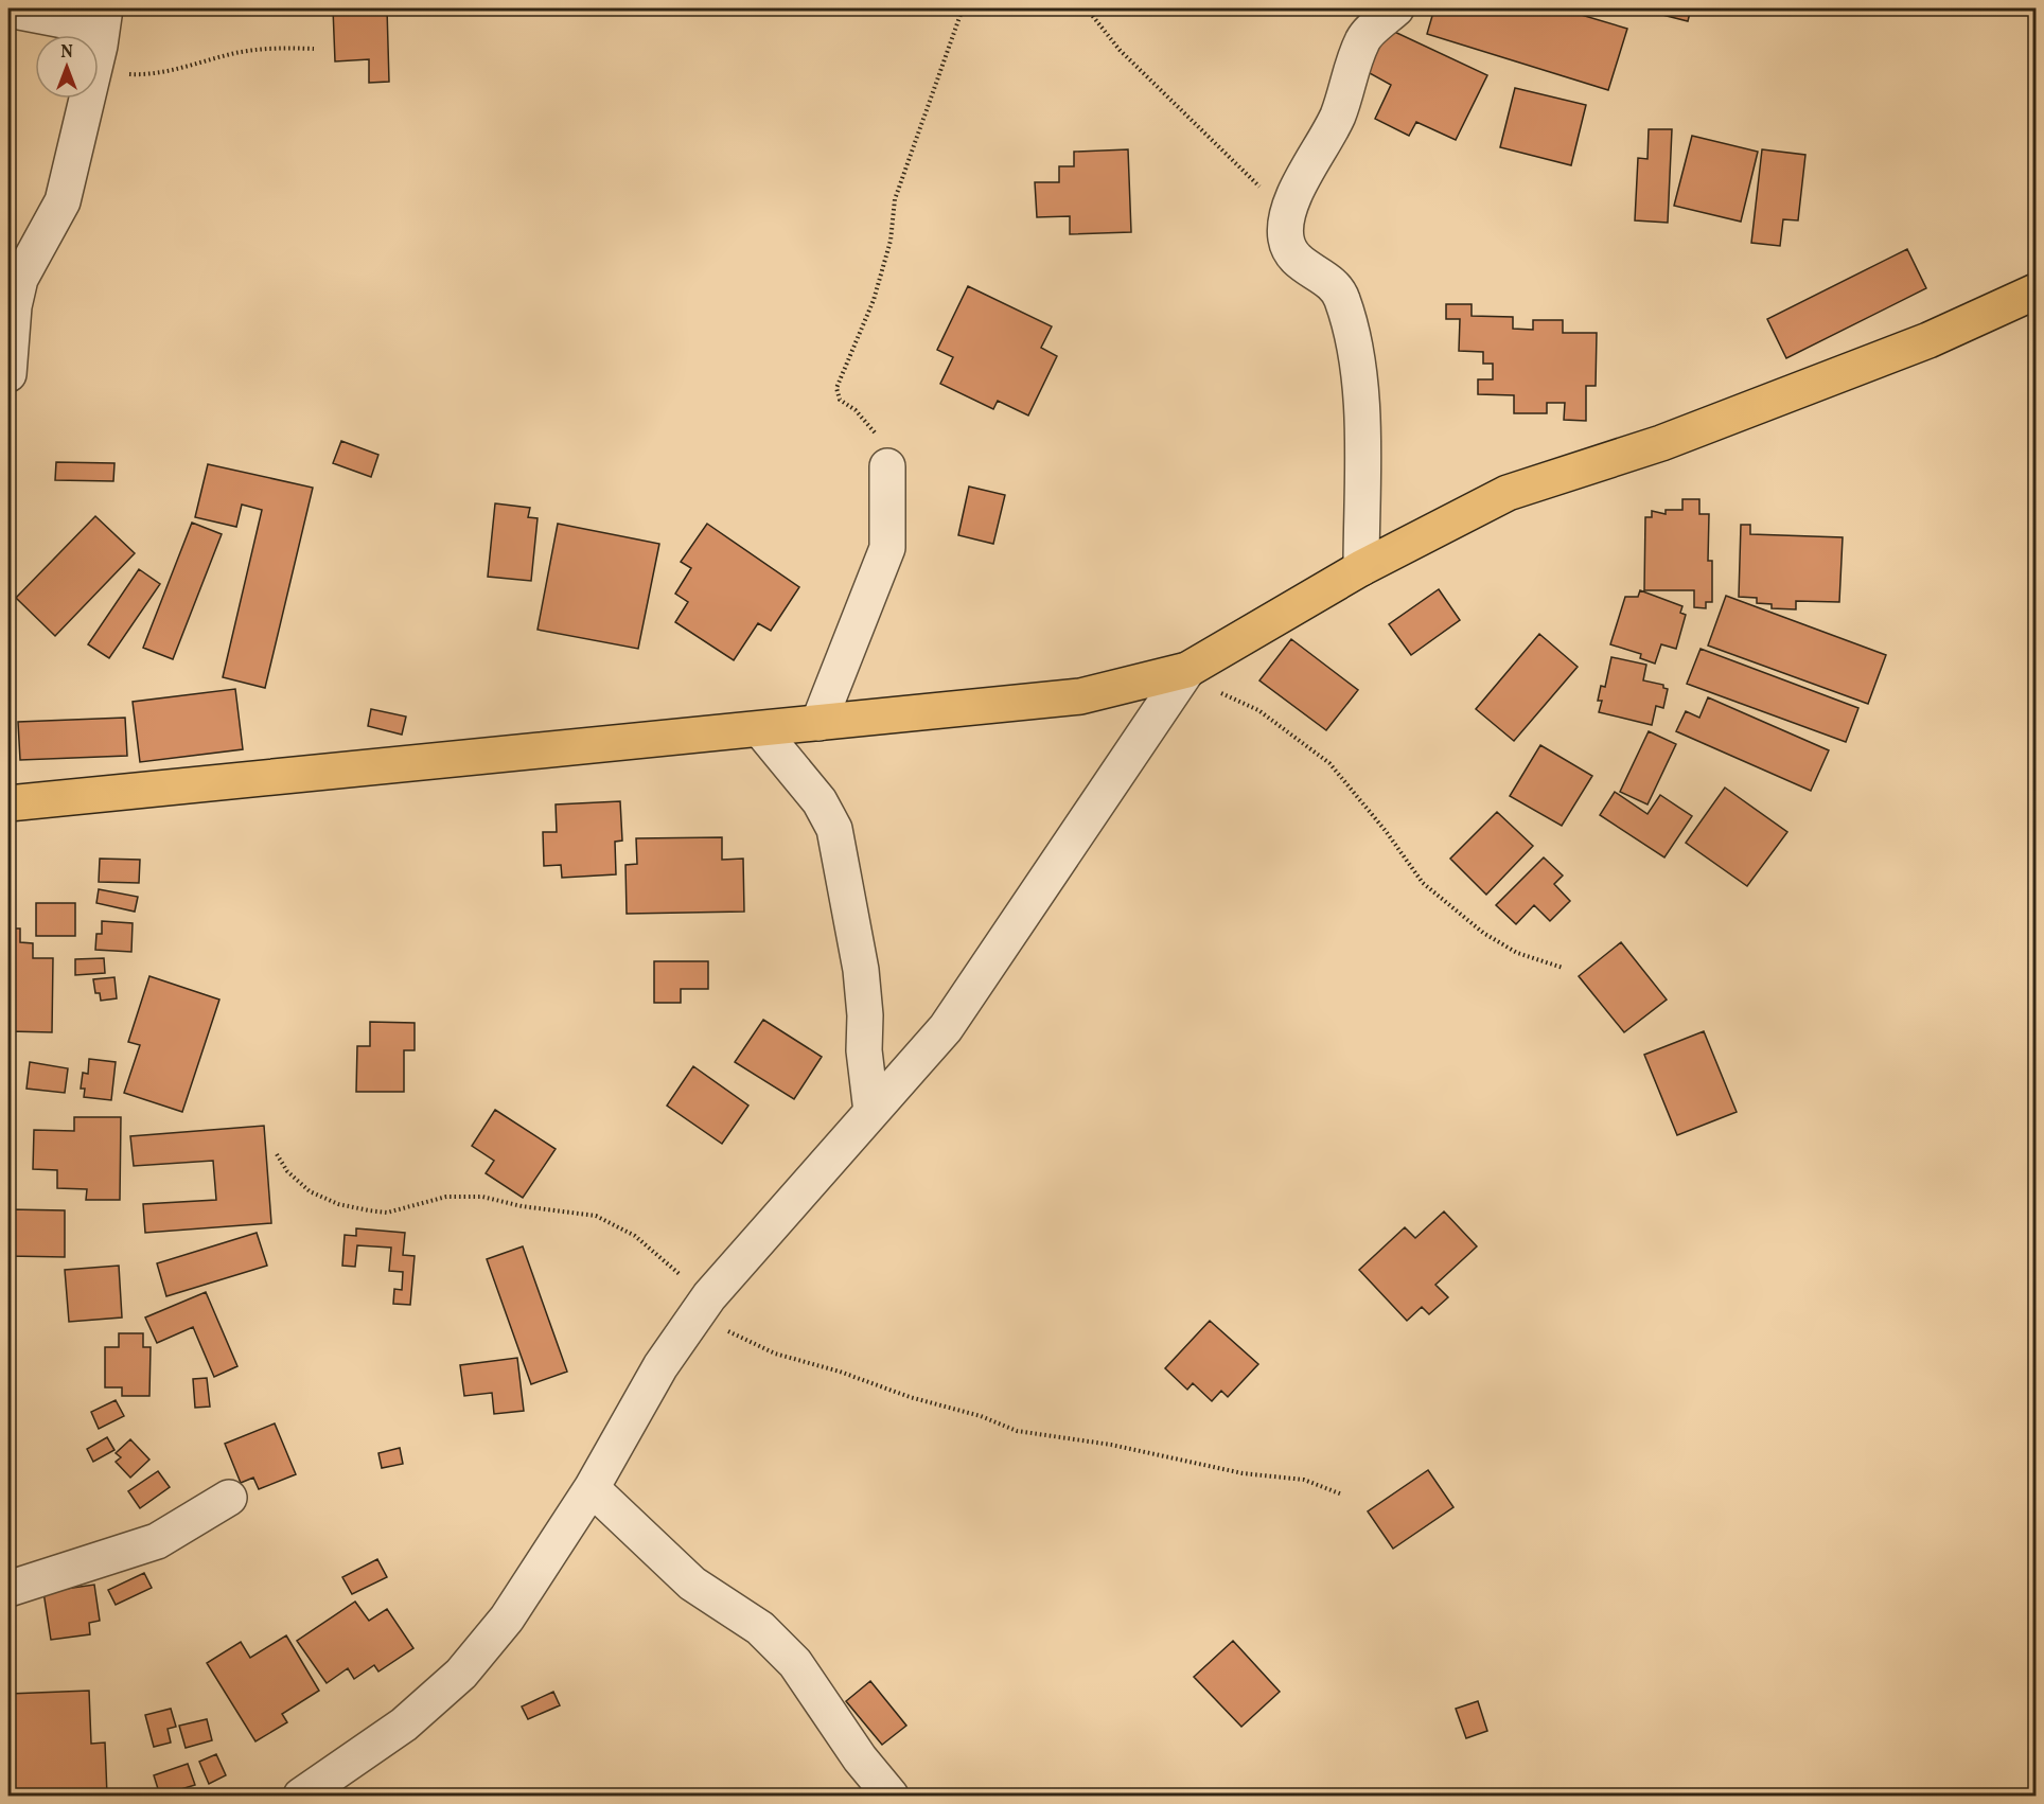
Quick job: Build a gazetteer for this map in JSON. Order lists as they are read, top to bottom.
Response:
{
  "north": "top"
}
